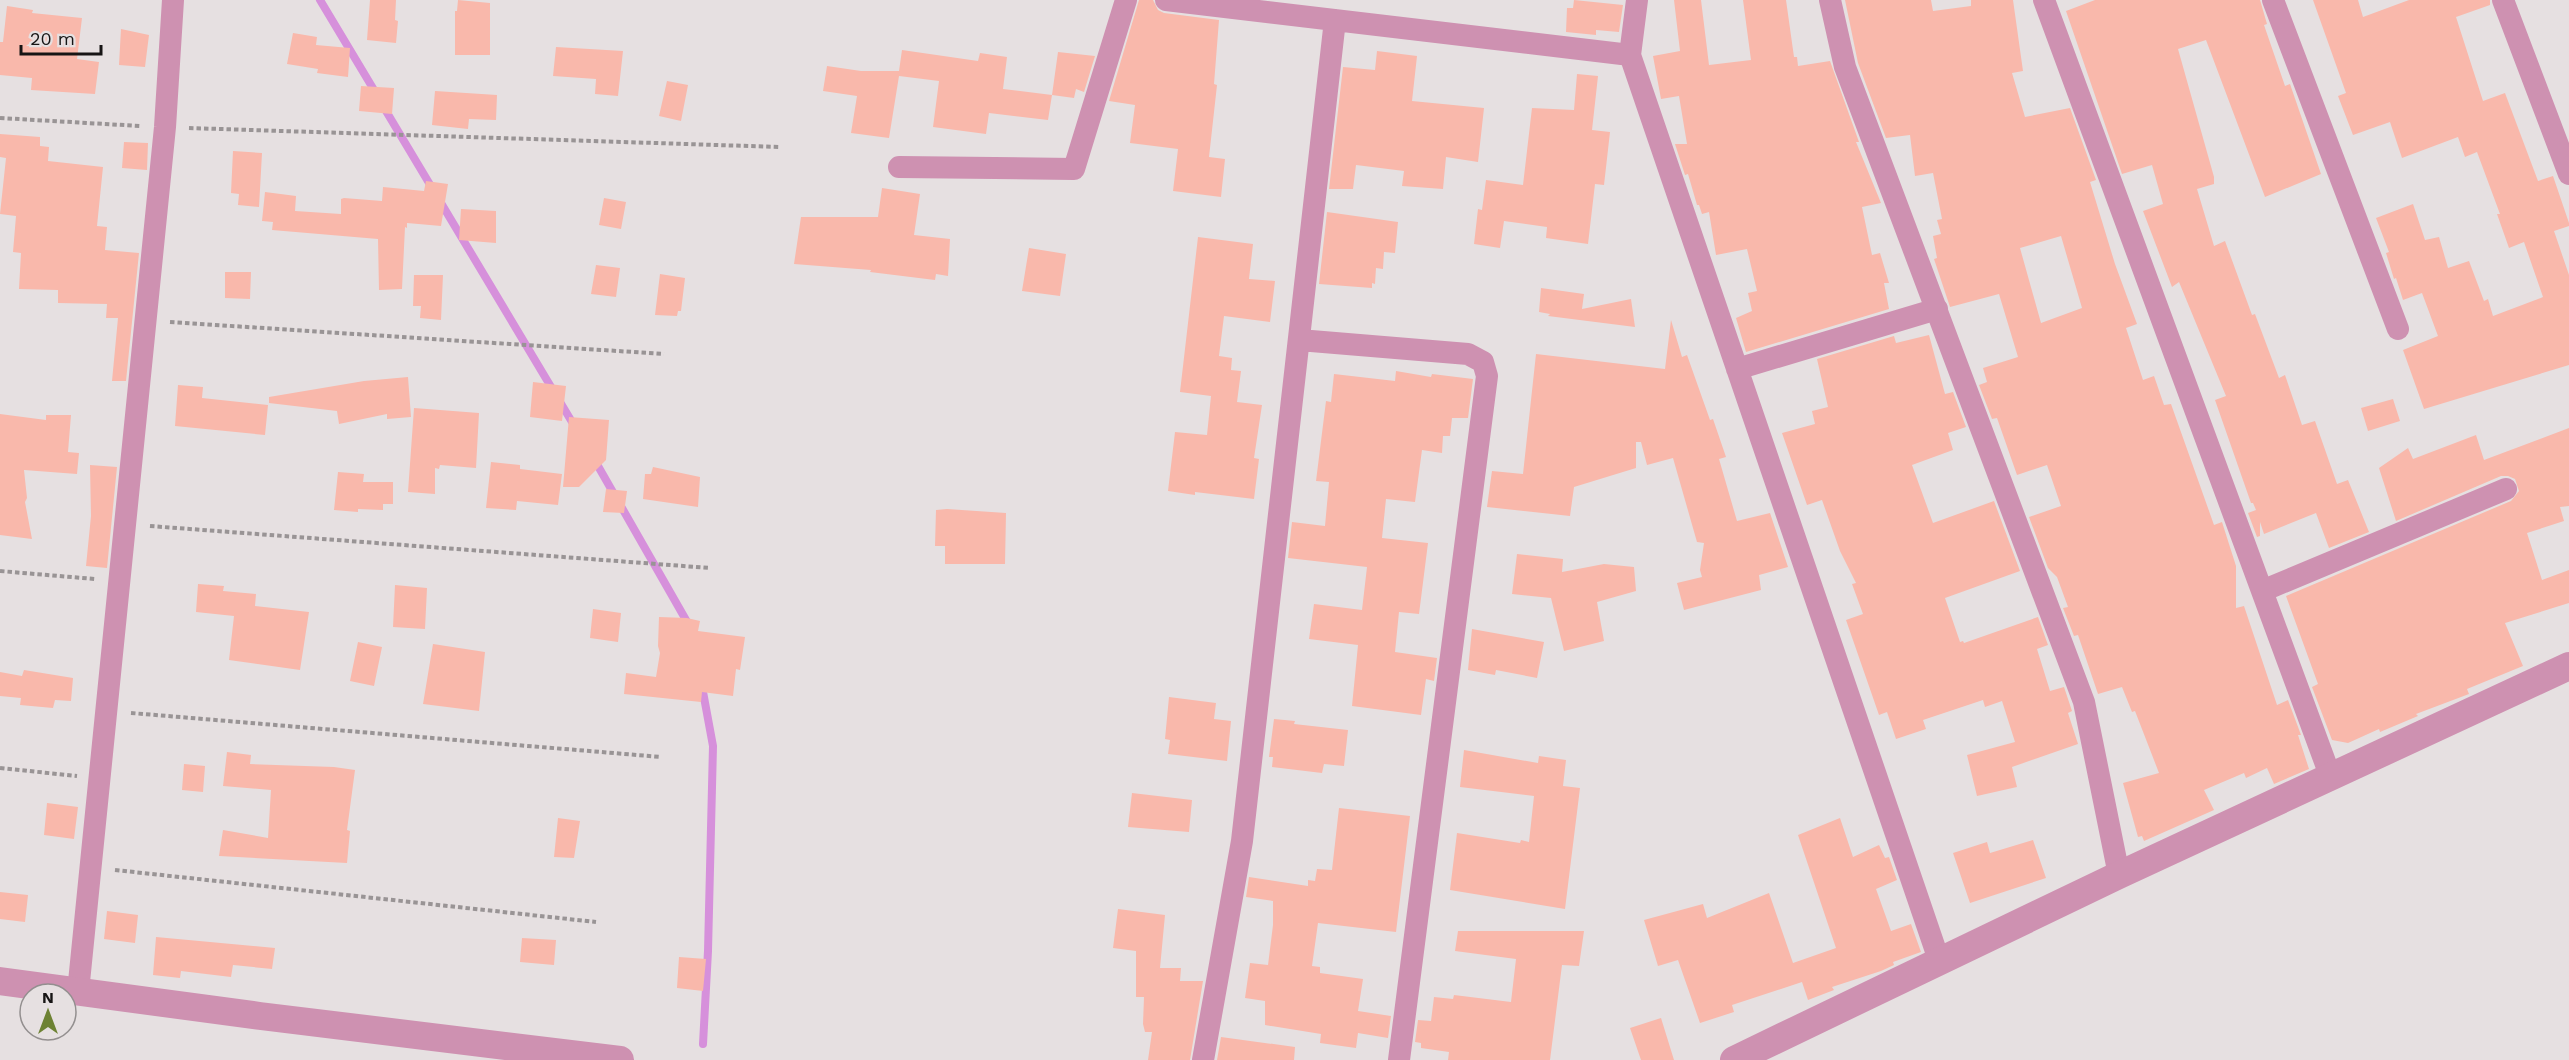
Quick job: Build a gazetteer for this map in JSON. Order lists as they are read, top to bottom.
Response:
{
  "scale_bar": "20 m",
  "north": "top"
}
